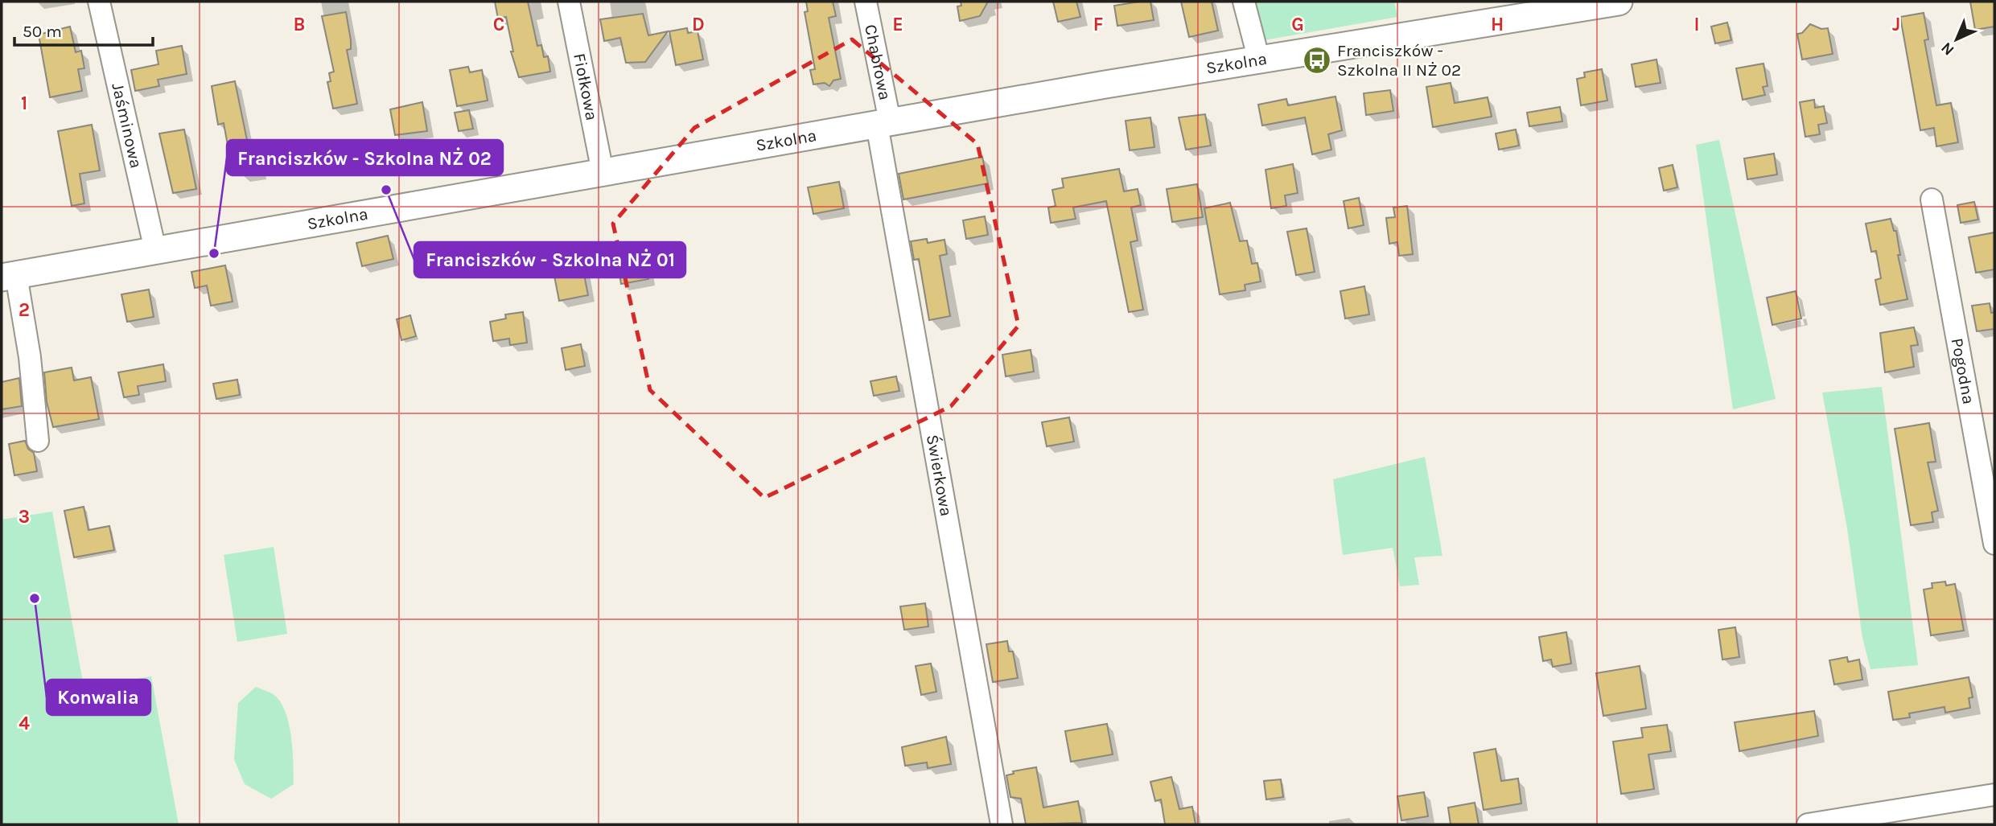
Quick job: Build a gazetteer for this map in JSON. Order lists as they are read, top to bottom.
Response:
{
  "streets": {
    "street": [
      "Chabrowa",
      "Szkolna",
      "Fiołkowa",
      "Jaśminowa",
      "Pogodna",
      "Świerkowa"
    ]
  },
  "crossings": [
    ["Chabrowa", "Szkolna"],
    ["Chabrowa", "Świerkowa"],
    ["Szkolna", "Fiołkowa"],
    ["Szkolna", "Jaśminowa"],
    ["Szkolna", "Świerkowa"]
  ],
  "places": {
    "bus stop": ["Franciszków - Szkolna II NŻ 02"],
    "other": ["Franciszków - Szkolna NŻ 01", "Franciszków - Szkolna NŻ 02", "Konwalia"]
  },
  "scale_bar": "50 m",
  "north": "bottom left",
  "grid": {
    "columns": [
      "B",
      "C",
      "D",
      "E",
      "F",
      "G",
      "H",
      "I",
      "J"
    ],
    "rows": [
      "1",
      "2",
      "3",
      "4"
    ]
  }
}
